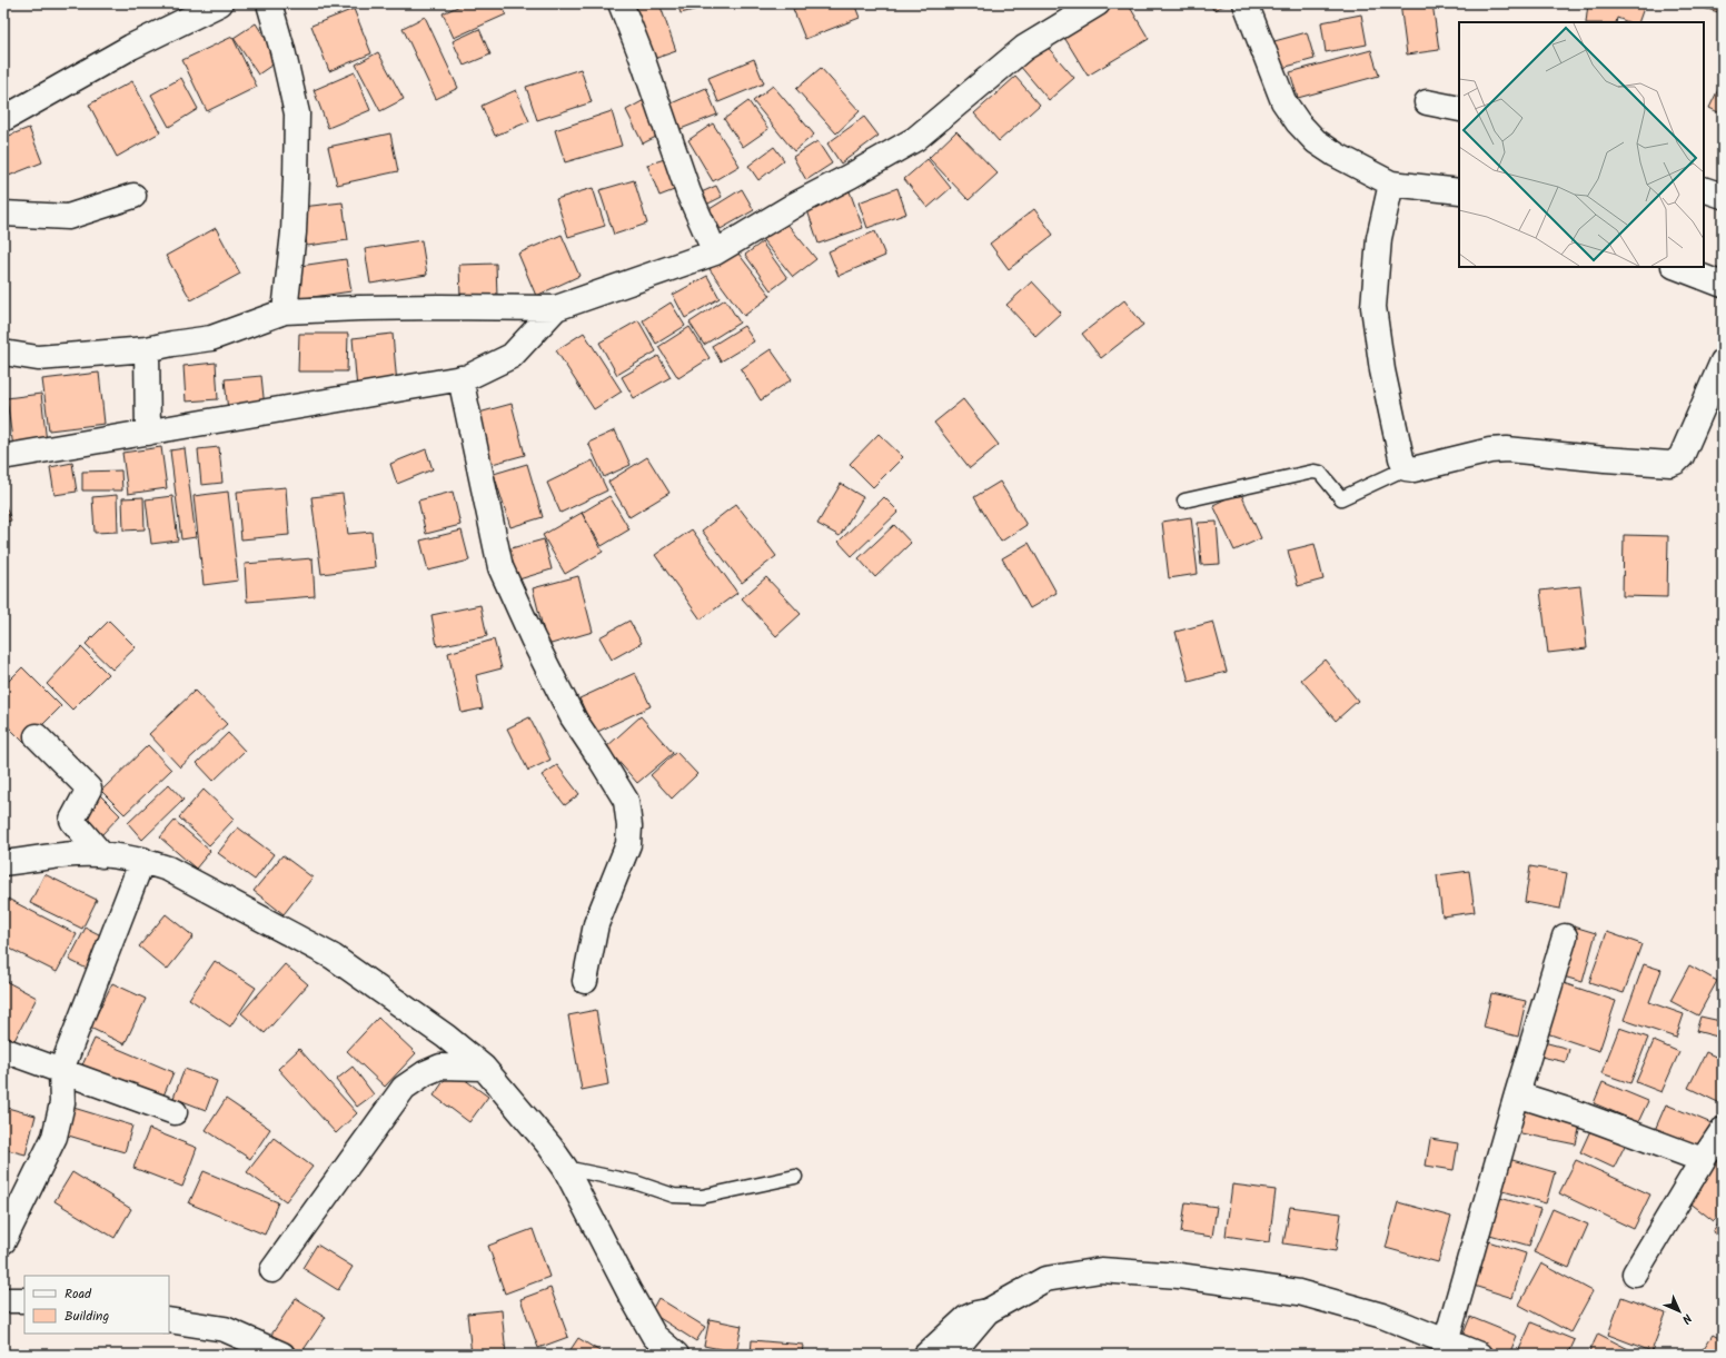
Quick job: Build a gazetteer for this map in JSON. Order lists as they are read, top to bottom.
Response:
{
  "legend": ["Road", "Building"],
  "north": "bottom right"
}
